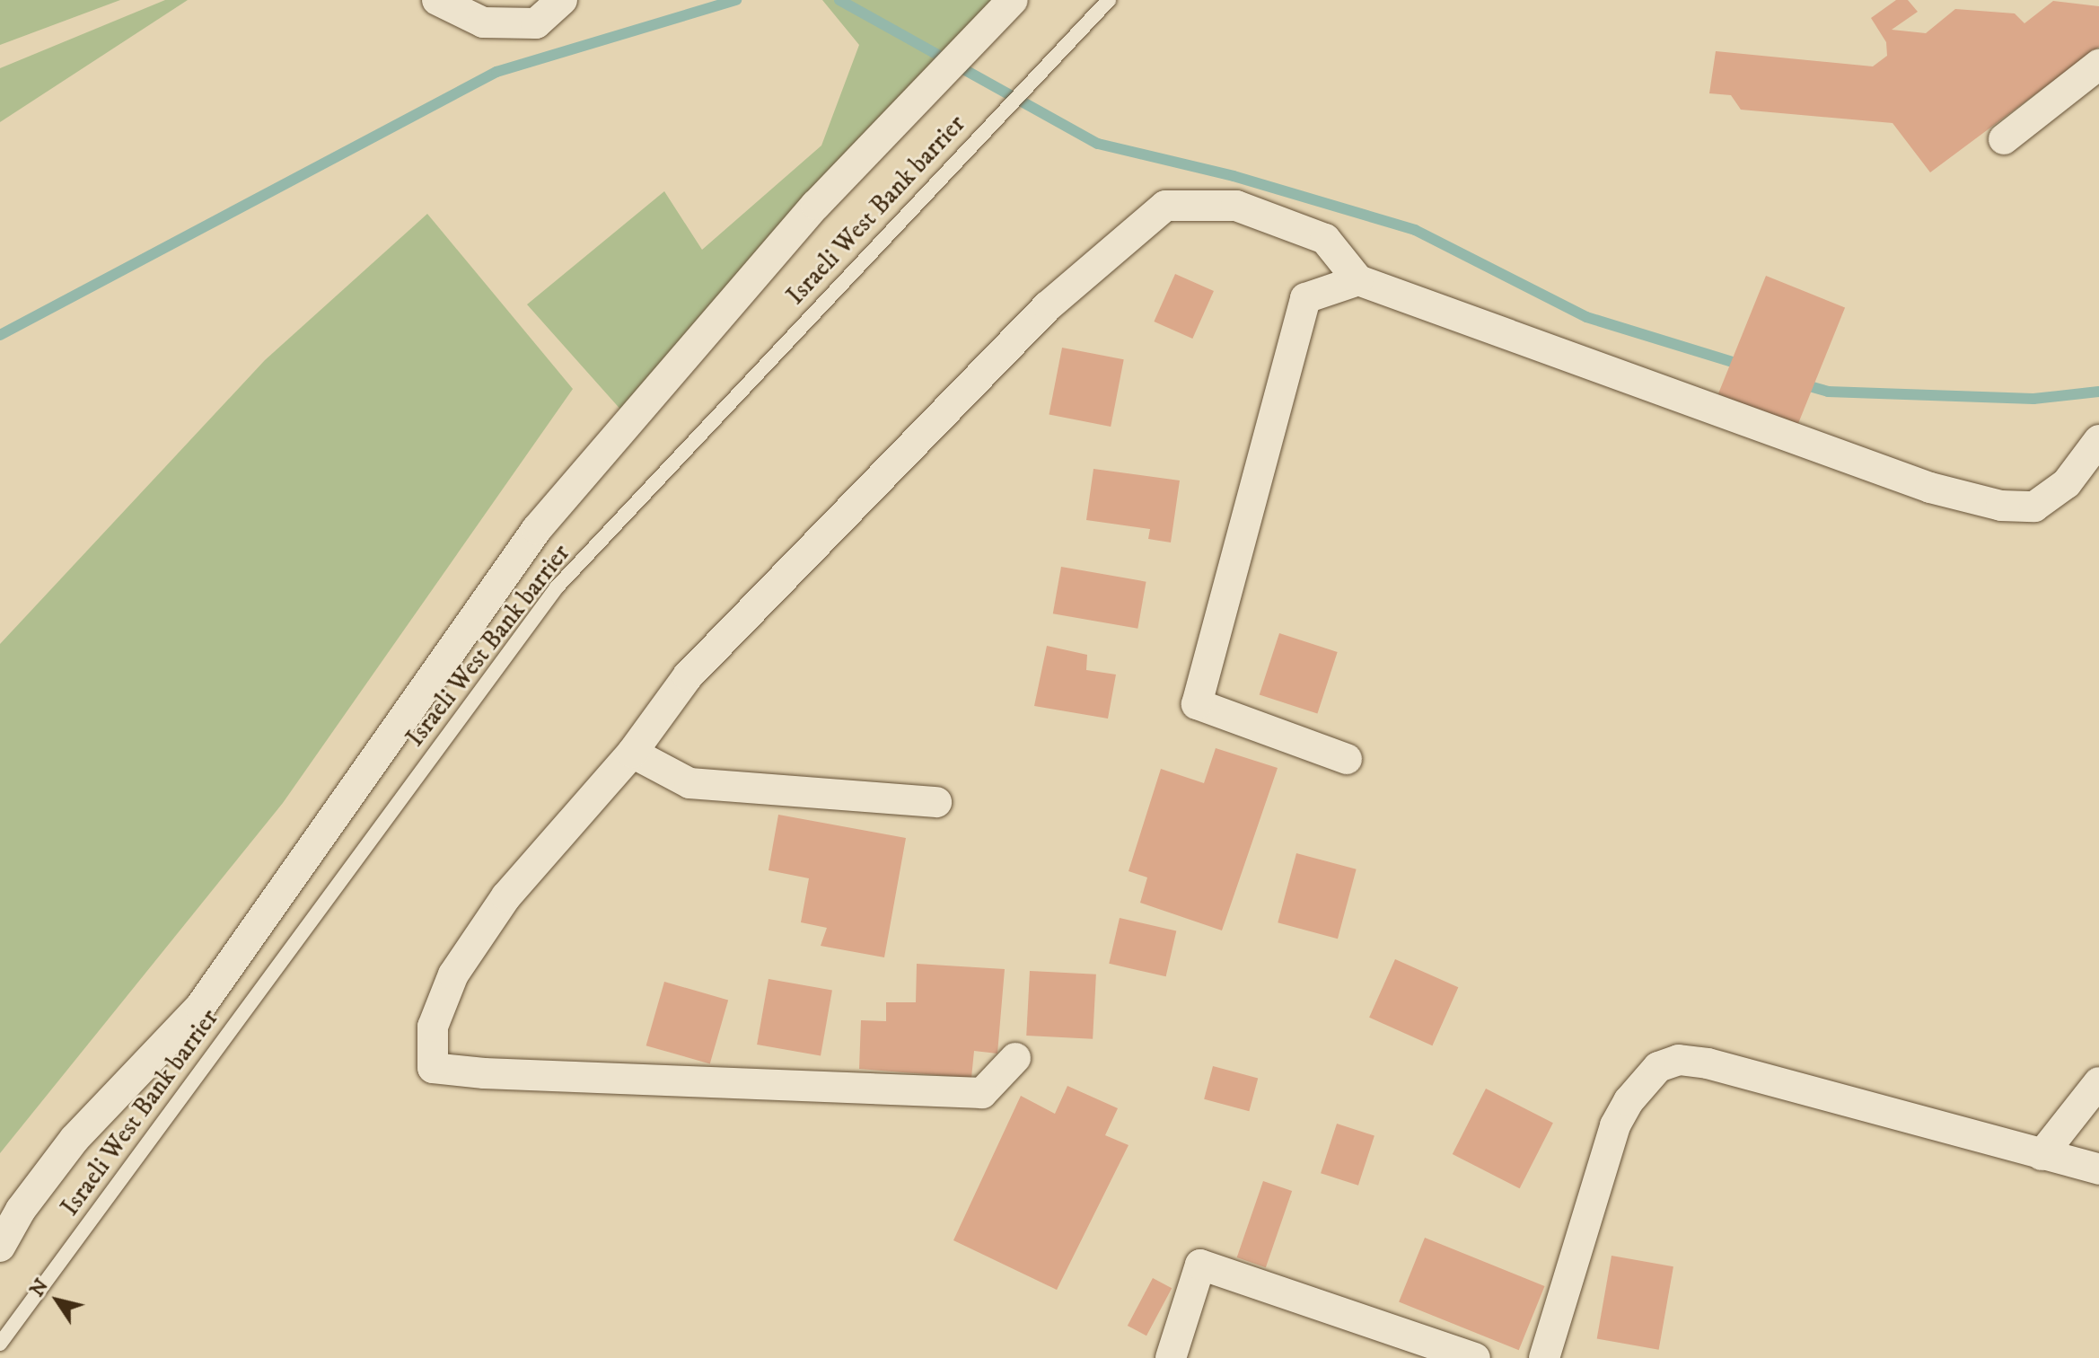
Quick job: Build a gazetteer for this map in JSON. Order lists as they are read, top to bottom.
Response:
{
  "streets": {
    "lane": ["Israeli West Bank barrier"]
  },
  "north": "top left"
}
